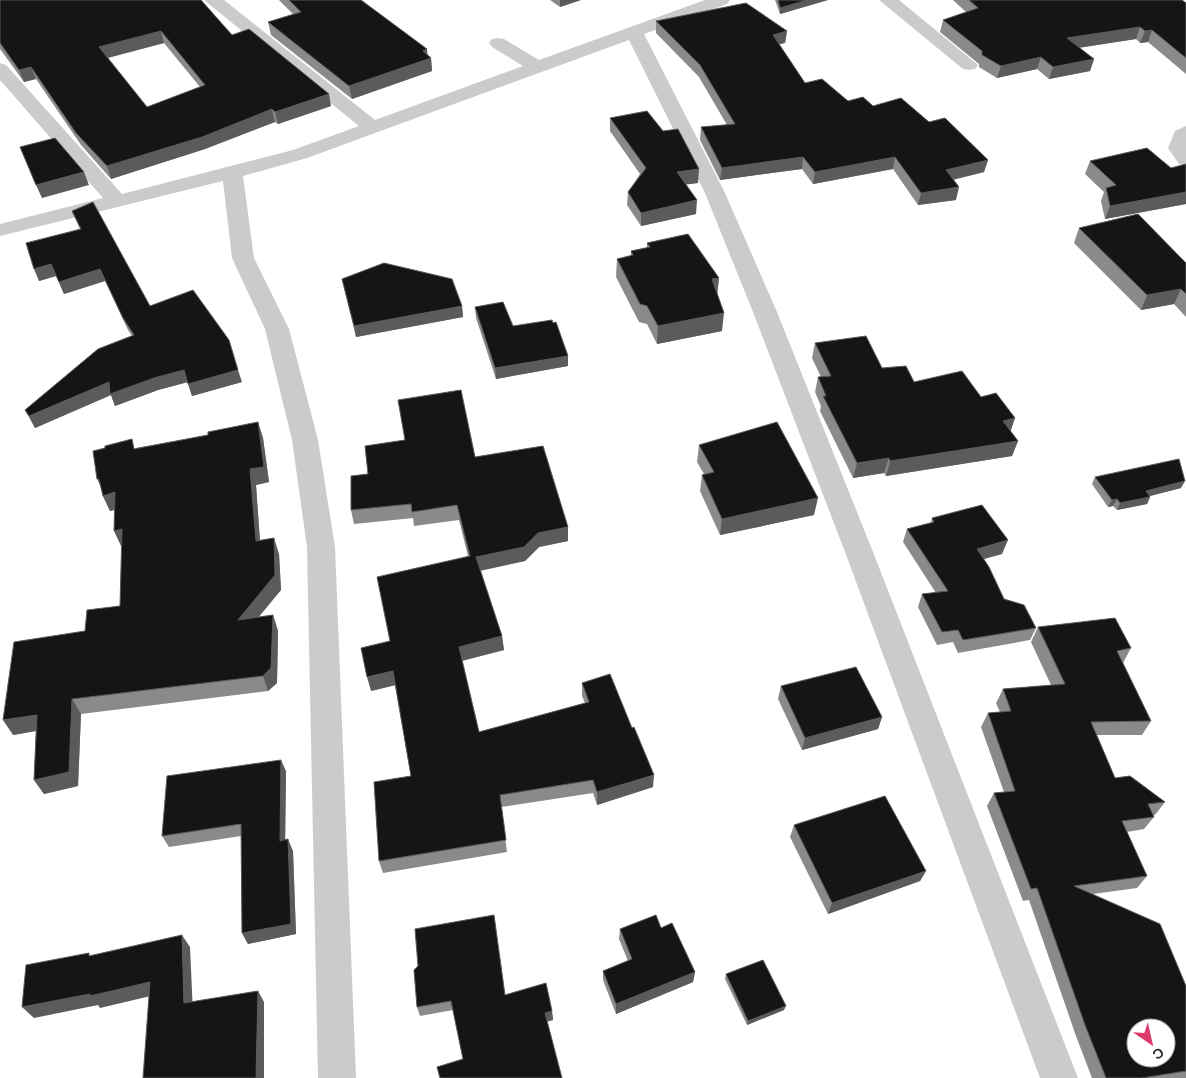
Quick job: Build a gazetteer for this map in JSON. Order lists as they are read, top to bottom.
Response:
{
  "north": "bottom right"
}
